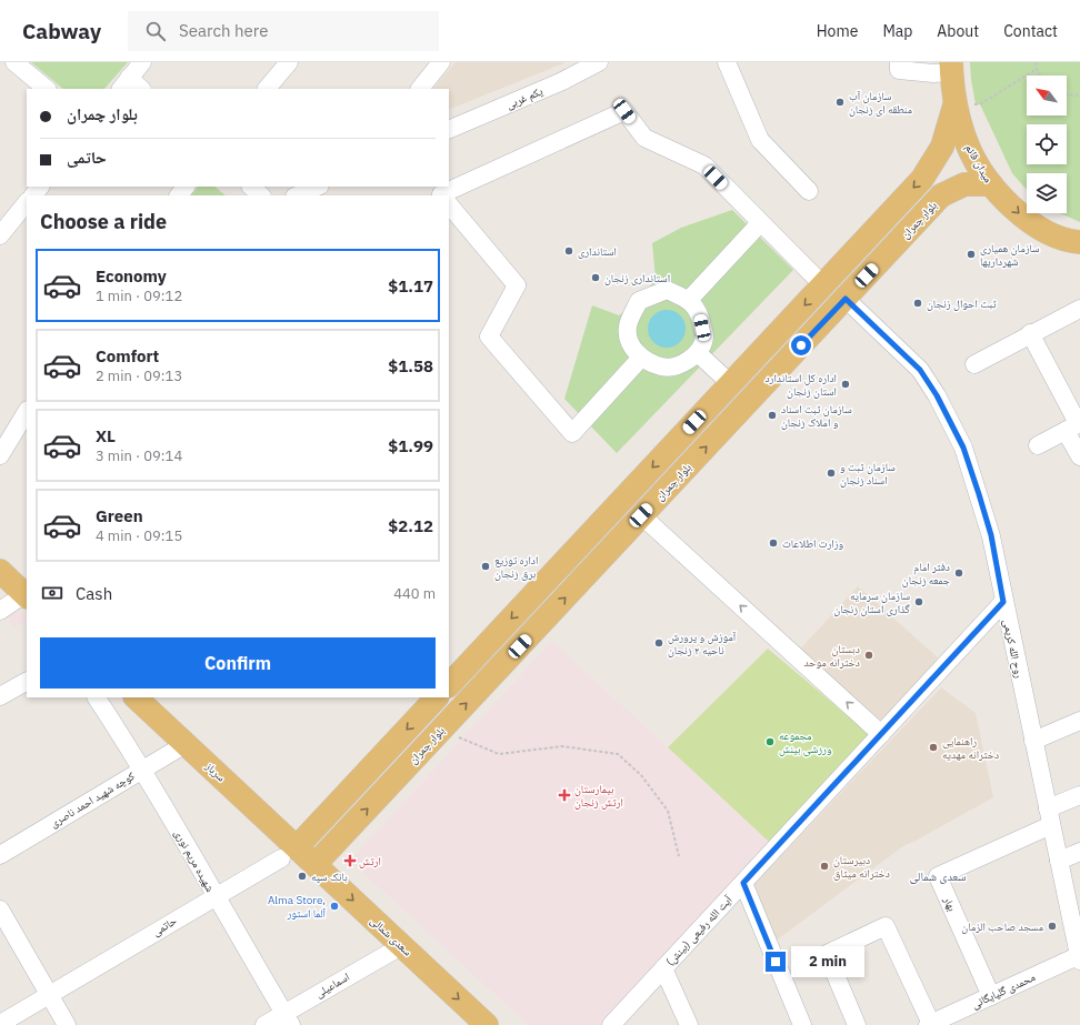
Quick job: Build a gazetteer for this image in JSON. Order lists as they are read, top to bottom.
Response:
{
  "streets": {
    "main road": [
      "میدان قائم",
      "بلوار چمران",
      "سرباز",
      "سعدی شمالی"
    ],
    "street": [
      "یکم غربی",
      "روح الله کریمی",
      "کوچه شهید احمد ناصری",
      "شهیده مریم نوری",
      "بهار",
      "حاتمی",
      "آیت الله رفیعی (بینش)",
      "اسماعیلی",
      "محمدی گلپایگانی"
    ]
  },
  "crossings": [
    ["میدان قائم", "بلوار چمران"],
    ["بلوار چمران", "روح الله کریمی"],
    ["بلوار چمران", "سعدی شمالی"],
    ["روح الله کریمی", "بهار"],
    ["روح الله کریمی", "آیت الله رفیعی (بینش)"],
    ["روح الله کریمی", "محمدی گلپایگانی"],
    ["سرباز", "کوچه شهید احمد ناصری"],
    ["سرباز", "حاتمی"],
    ["سرباز", "سعدی شمالی"],
    ["کوچه شهید احمد ناصری", "شهیده مریم نوری"],
    ["شهیده مریم نوری", "حاتمی"],
    ["شهیده مریم نوری", "اسماعیلی"],
    ["بهار", "محمدی گلپایگانی"],
    ["حاتمی", "سعدی شمالی"],
    ["سعدی شمالی", "اسماعیلی"]
  ],
  "one_way": ["میدان قائم", "سعدی شمالی"],
  "districts": ["سعدی شمالی"],
  "places": {
    "other": [
      "سازمان آب منطقه ای زنجان",
      "استانداری",
      "سازمان همیاری شهرداریها",
      "استانداری زنجان",
      "ثبت احوال زنجان",
      "اداره کل استاندارد استان زنجان",
      "سازمان ثبت اسناد و املاک زنجان",
      "سازمان ثبت و اسناد زنجان",
      "وزارت اطلاعات",
      "اداره توزیع برق زنجان",
      "دفتر امام جمعه زنجان",
      "سازمان سرمایه گذاری استان زنجان",
      "آموزش و پرورش ناحیه ۲ زنجان",
      "دبستان دخترانه موحد",
      "مجموعه ورزشی بینش",
      "راهنمایی دخترانه مهدیه",
      "دبیرستان دخترانه میثاق",
      "بانک سپه",
      "Alma Store, آلما استور",
      "مسجد صاحب الزمان"
    ],
    "health": ["بیمارستان ارتش زنجان", "ارتش"]
  },
  "north": "top left",
  "page": {
    "header": "Cabway",
    "search": "Search here",
    "nav": [
      "Home",
      "Map",
      "About",
      "Contact"
    ],
    "banner": ["بلوار چمران", "حاتمی"],
    "heading": "Choose a ride",
    "list": [
      {
        "name": "Economy",
        "note": "1 min · 09:12",
        "value": "$1.17"
      },
      {
        "name": "Comfort",
        "note": "2 min · 09:13",
        "value": "$1.58"
      },
      {
        "name": "XL",
        "note": "3 min · 09:14",
        "value": "$1.99"
      },
      {
        "name": "Green",
        "note": "4 min · 09:15",
        "value": "$2.12"
      }
    ],
    "pay": ["Cash", "440 m"],
    "buttons": "Confirm",
    "bubble": "2 min"
  }
}
